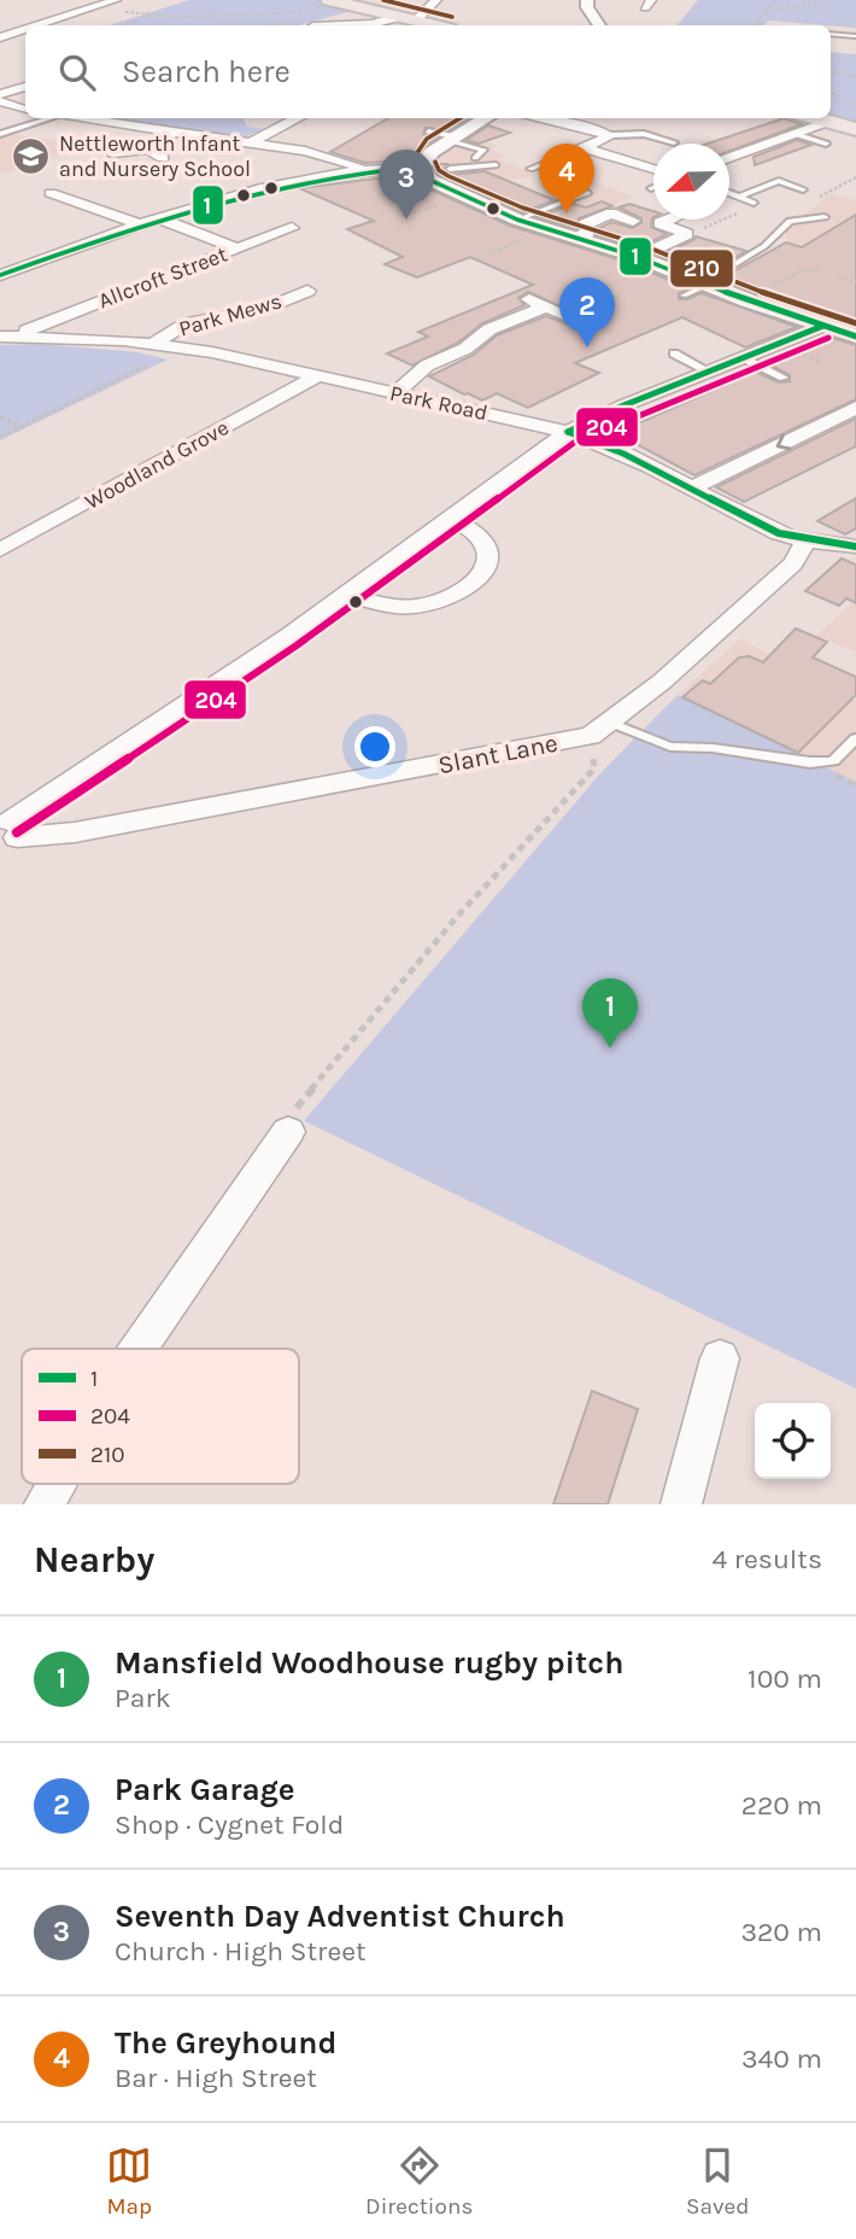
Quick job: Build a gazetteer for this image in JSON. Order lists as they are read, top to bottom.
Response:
{
  "streets": {
    "street": [
      "Allcroft Street",
      "Park Mews",
      "Park Road",
      "Woodland Grove",
      "Slant Lane"
    ]
  },
  "crossings": [
    ["Allcroft Street", "Park Road"],
    ["Park Mews", "Park Road"],
    ["Park Road", "Woodland Grove"],
    ["Park Road", "Slant Lane"]
  ],
  "places": {
    "school or university": ["Nettleworth Infant and Nursery School"]
  },
  "lines": ["transit line 210", "transit line 1", "transit line 204"],
  "legend": ["1", "204", "210"],
  "north": "left",
  "page": {
    "search": "Search here",
    "pins": [
      "4",
      "3",
      "2",
      "1"
    ],
    "heading": ["Nearby", "4 results"],
    "list": [
      {
        "mark": "1",
        "name": "Mansfield Woodhouse rugby pitch",
        "note": "Park",
        "value": "100 m"
      },
      {
        "mark": "2",
        "name": "Park Garage",
        "note": "Shop · Cygnet Fold",
        "value": "220 m"
      },
      {
        "mark": "3",
        "name": "Seventh Day Adventist Church",
        "note": "Church · High Street",
        "value": "320 m"
      },
      {
        "mark": "4",
        "name": "The Greyhound",
        "note": "Bar · High Street",
        "value": "340 m"
      }
    ],
    "nav": ["Map", "Directions", "Saved"]
  }
}
